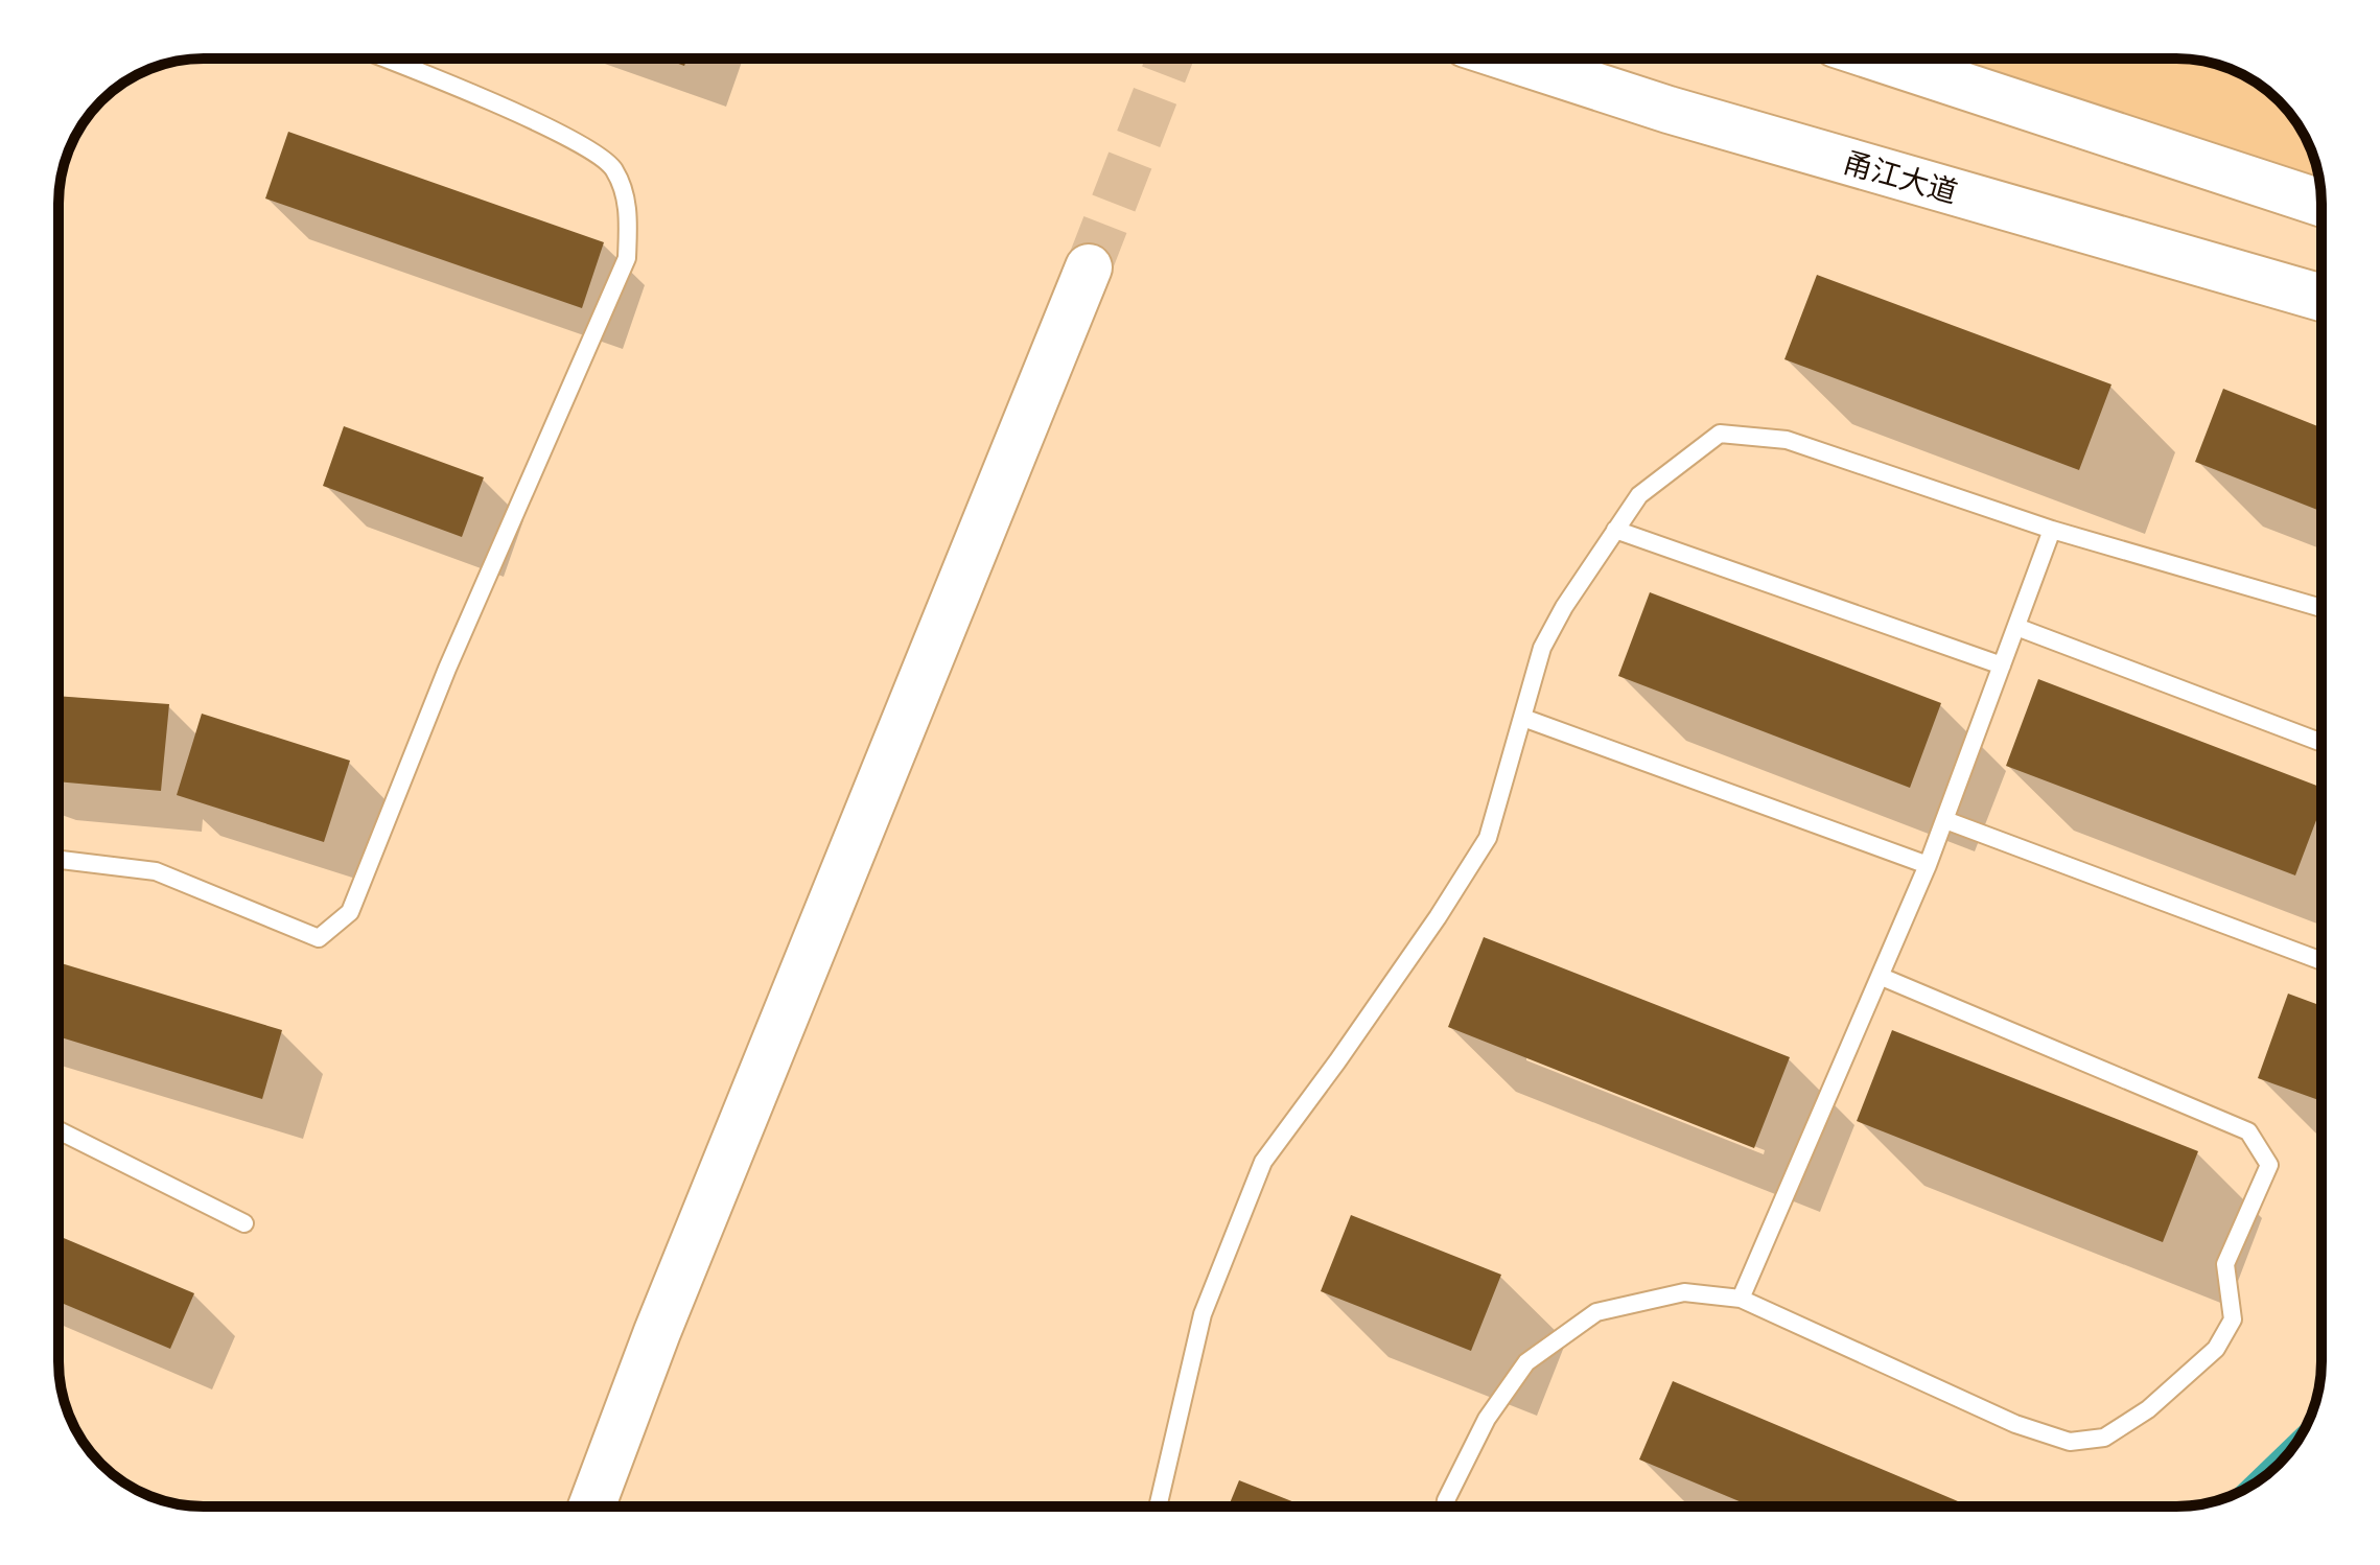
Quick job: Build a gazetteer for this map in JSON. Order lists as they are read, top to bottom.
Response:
{
  "streets": {
    "main road": ["甬江大道"]
  }
}
